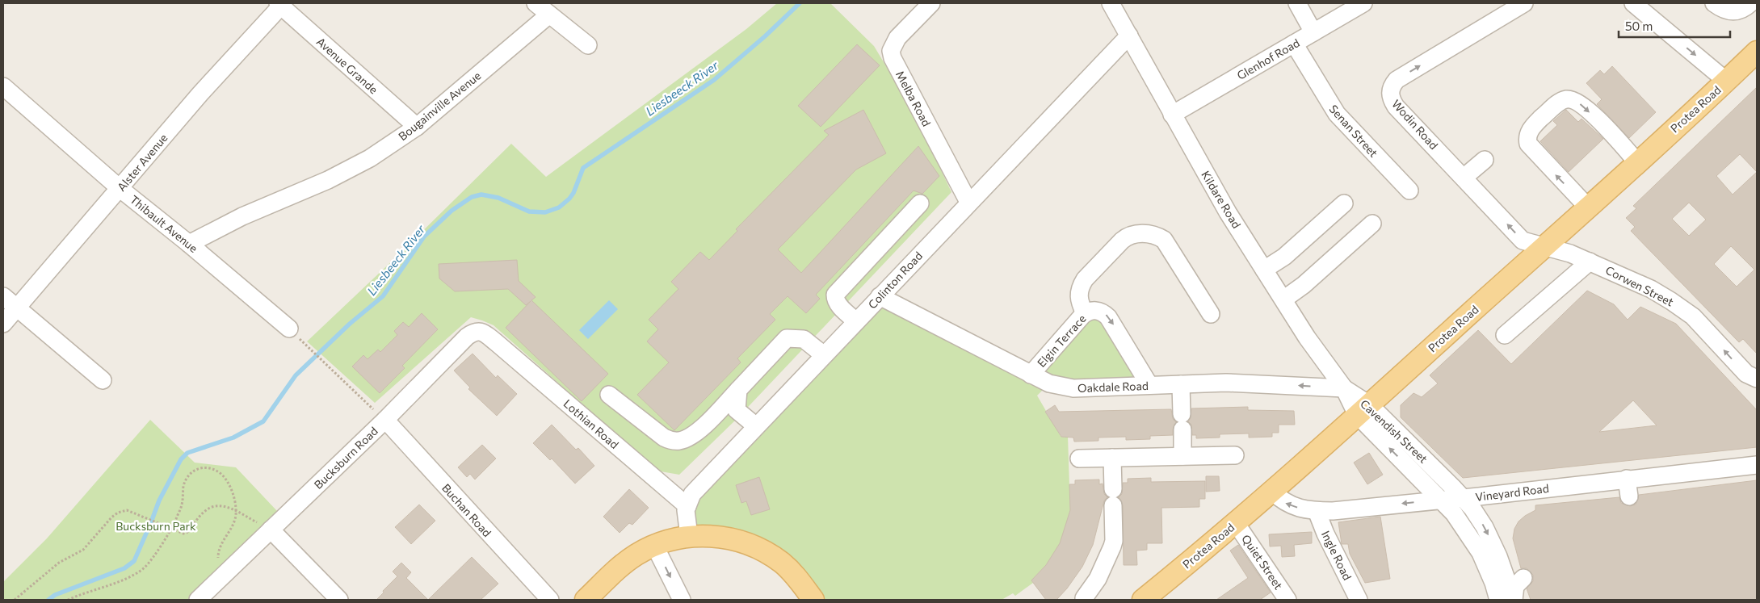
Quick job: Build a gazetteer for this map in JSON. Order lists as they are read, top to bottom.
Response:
{
  "streets": {
    "main road": ["Protea Road"],
    "street": [
      "Glenhof Road",
      "Avenue Grande",
      "Melba Road",
      "Bougainville Avenue",
      "Wodin Road",
      "Senan Street",
      "Alster Avenue",
      "Kildare Road",
      "Thibault Avenue",
      "Colinton Road",
      "Corwen Street",
      "Elgin Terrace",
      "Oakdale Road",
      "Lothian Road",
      "Cavendish Street",
      "Bucksburn Road",
      "Vineyard Road",
      "Buchan Road",
      "Ingle Road",
      "Quiet Street"
    ]
  },
  "crossings": [
    ["Glenhof Road", "Senan Street"],
    ["Glenhof Road", "Kildare Road"],
    ["Avenue Grande", "Bougainville Avenue"],
    ["Avenue Grande", "Alster Avenue"],
    ["Melba Road", "Colinton Road"],
    ["Bougainville Avenue", "Thibault Avenue"],
    ["Protea Road", "Wodin Road"],
    ["Protea Road", "Corwen Street"],
    ["Protea Road", "Cavendish Street"],
    ["Protea Road", "Vineyard Road"],
    ["Protea Road", "Quiet Street"],
    ["Wodin Road", "Corwen Street"],
    ["Alster Avenue", "Thibault Avenue"],
    ["Kildare Road", "Colinton Road"],
    ["Kildare Road", "Oakdale Road"],
    ["Kildare Road", "Cavendish Street"],
    ["Colinton Road", "Oakdale Road"],
    ["Colinton Road", "Lothian Road"],
    ["Elgin Terrace", "Oakdale Road"],
    ["Oakdale Road", "Cavendish Street"],
    ["Lothian Road", "Bucksburn Road"],
    ["Cavendish Street", "Vineyard Road"],
    ["Bucksburn Road", "Buchan Road"],
    ["Vineyard Road", "Ingle Road"]
  ],
  "one_way": ["Corwen Street", "Elgin Terrace"],
  "water": ["Liesbeeck River"],
  "parks": ["Bucksburn Park"],
  "scale_bar": "50 m"
}
